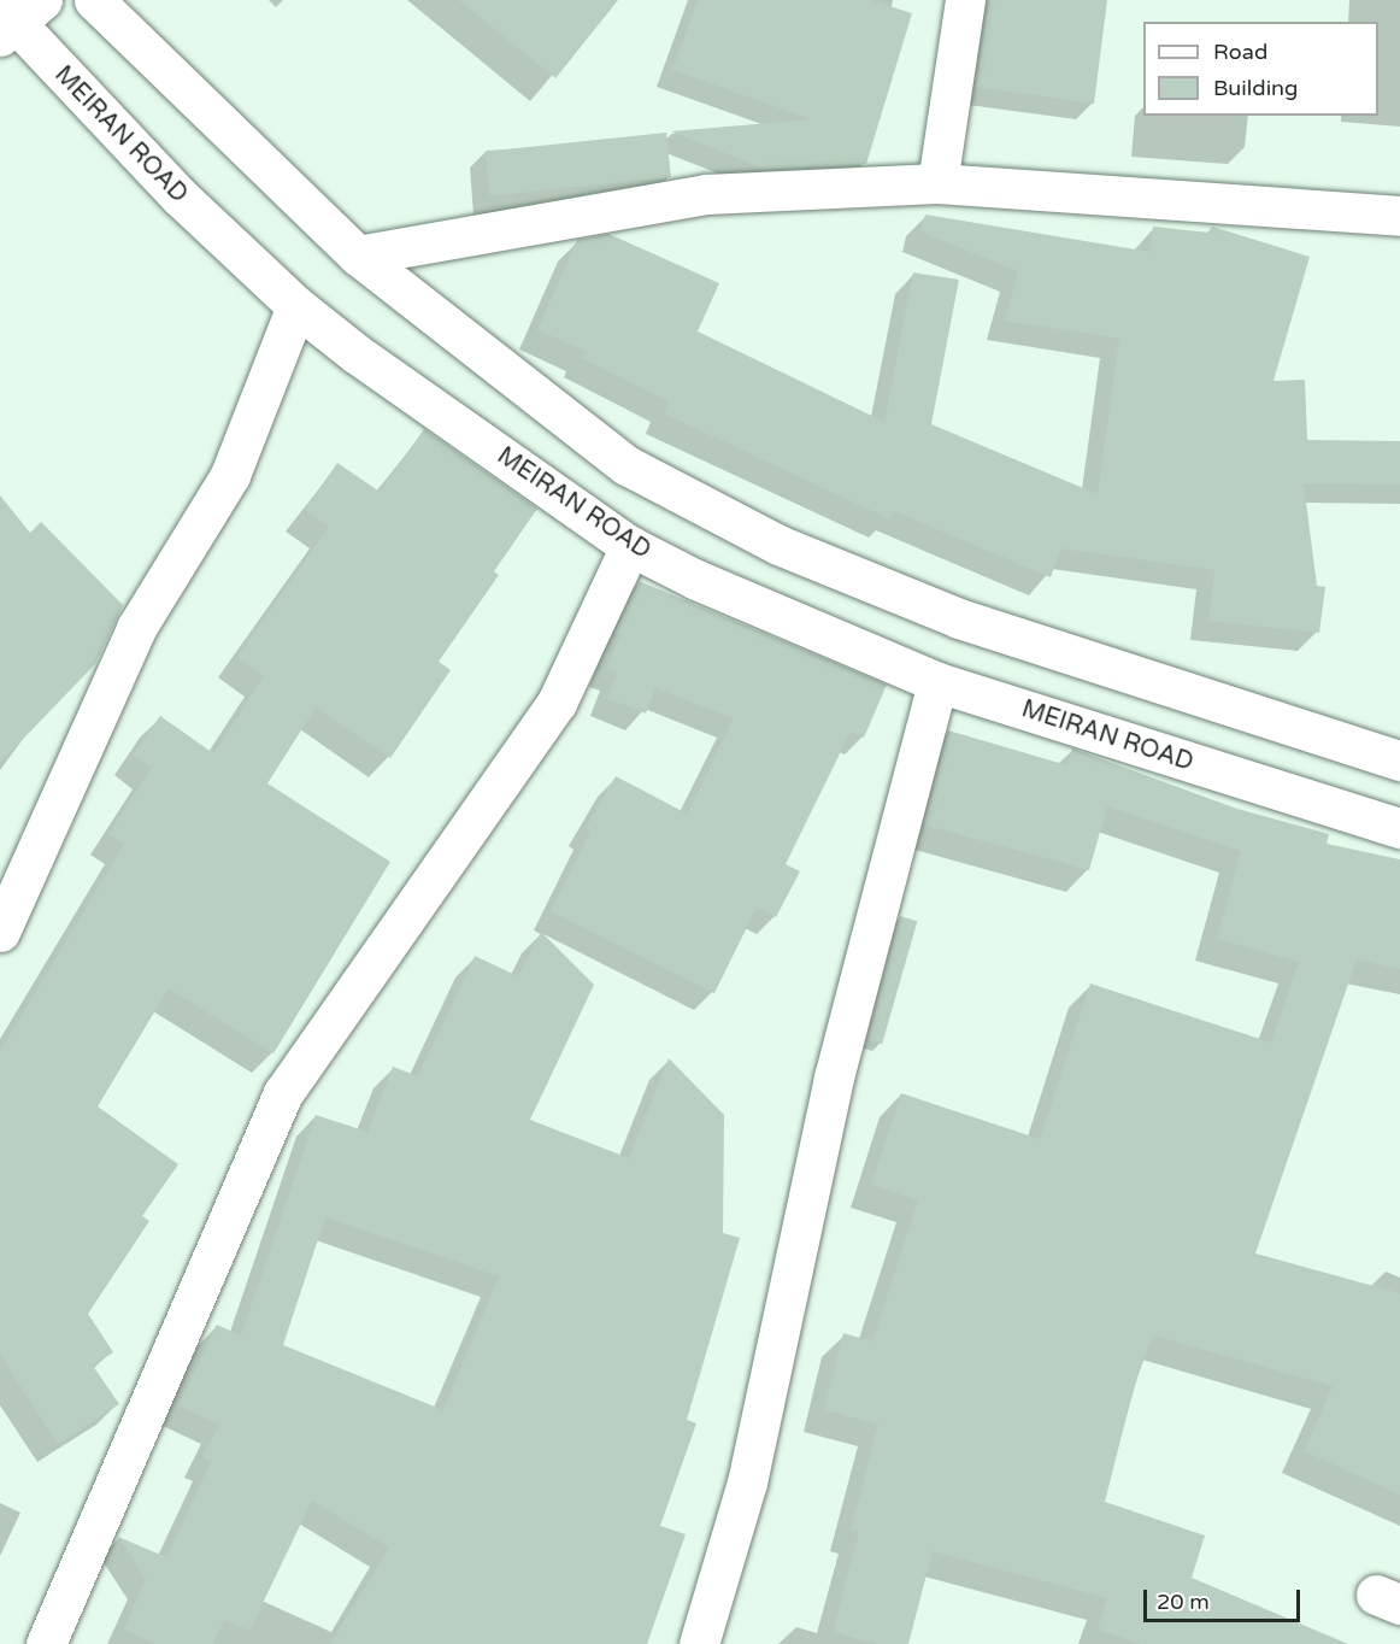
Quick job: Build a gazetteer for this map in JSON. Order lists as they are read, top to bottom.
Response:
{
  "streets": {
    "street": ["MEIRAN ROAD"]
  },
  "legend": ["Road", "Building"],
  "scale_bar": "20 m"
}
